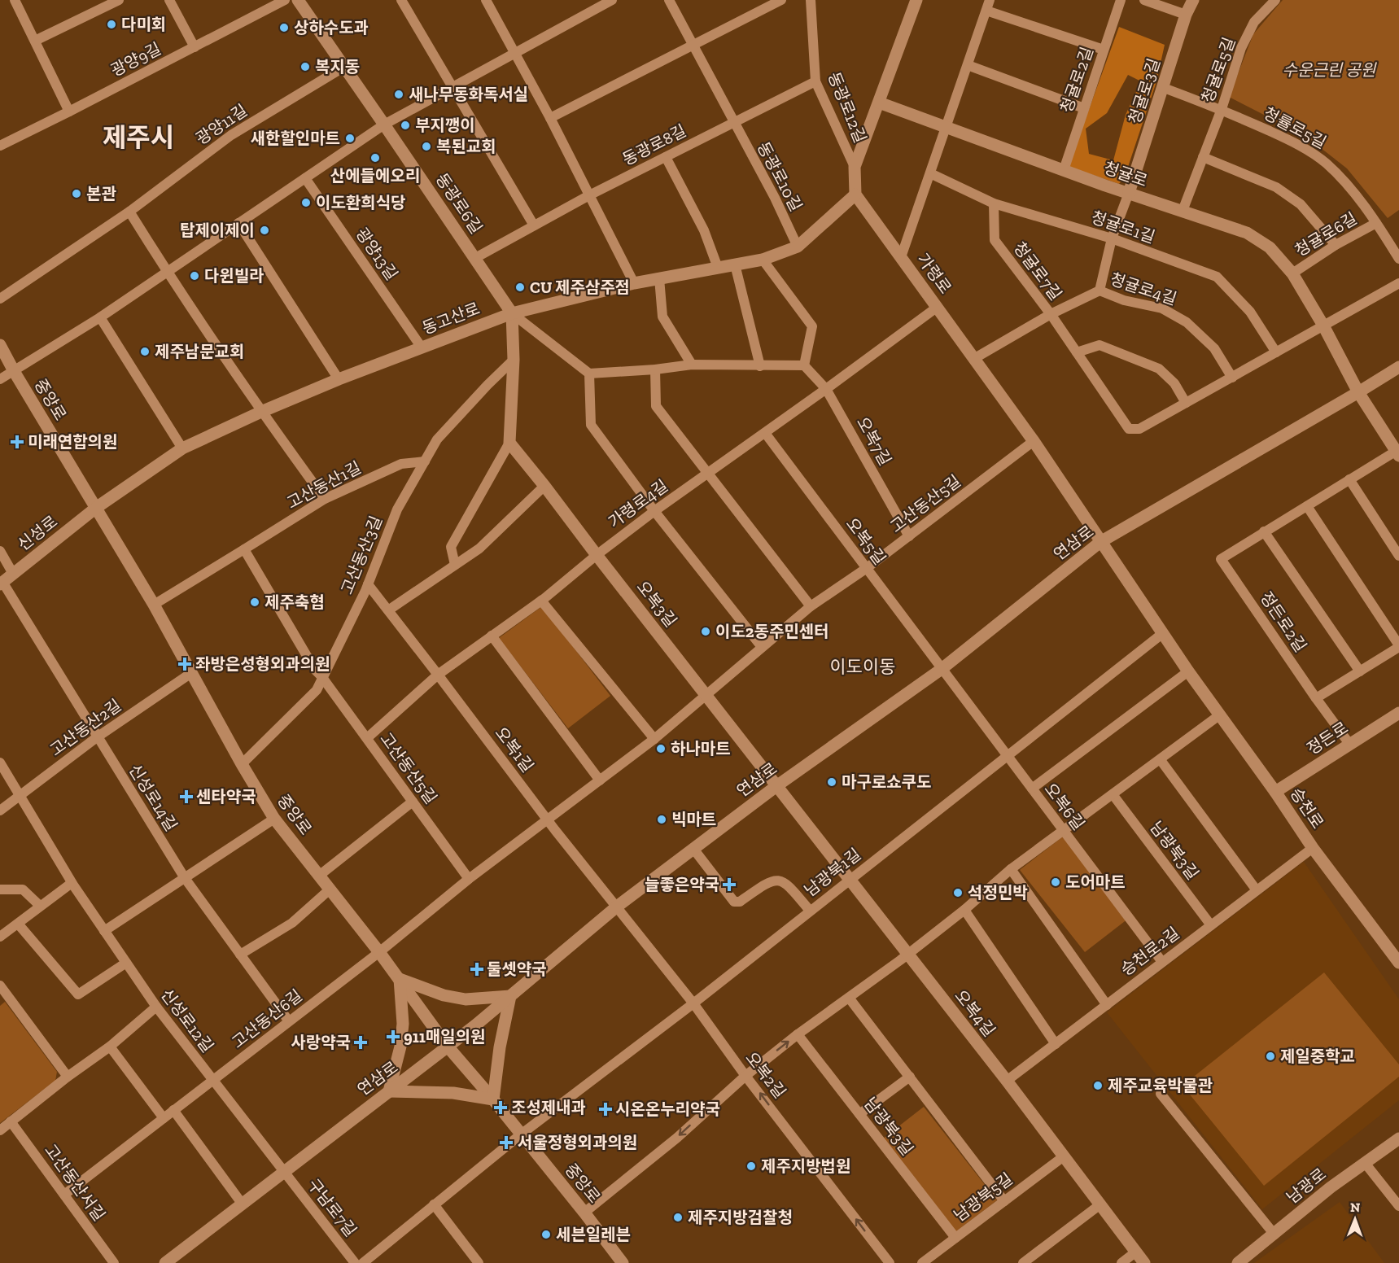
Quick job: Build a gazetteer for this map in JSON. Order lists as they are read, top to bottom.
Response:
{
  "streets": {
    "main road": [
      "청귤로3길",
      "청귤로",
      "동광로6길",
      "가령로",
      "동고산로",
      "중앙로",
      "신성로",
      "연삼로",
      "오복3길",
      "정든로",
      "승천로",
      "오복4길",
      "남광로"
    ],
    "street": [
      "광양9길",
      "청귤로5길",
      "청귤로2길",
      "동광로12길",
      "광양11길",
      "청률로5길",
      "동광로8길",
      "동광로10길",
      "청귤로1길",
      "청귤로6길",
      "광양13길",
      "청귤로7길",
      "청귤로4길",
      "오복7길",
      "고산동산1길",
      "가령로4길",
      "고산동산5길",
      "오복5길",
      "고산동산3길",
      "정든로2길",
      "고산동산2길",
      "오복1길",
      "신성로14길",
      "오복6길",
      "남광북3길",
      "남광북1길",
      "승천로2길",
      "고산동산6길",
      "신성로12길",
      "오복2길",
      "고산동산서길",
      "남광북5길",
      "구남로7길"
    ]
  },
  "crossings": [
    ["청귤로5길", "청률로5길"],
    ["청귤로5길", "청귤로"],
    ["청귤로2길", "청귤로"],
    ["청귤로3길", "청률로5길"],
    ["청귤로3길", "청귤로"],
    ["광양11길", "동광로6길"],
    ["청률로5길", "청귤로6길"],
    ["동광로8길", "동광로10길"],
    ["동광로8길", "동광로6길"],
    ["청귤로", "청귤로6길"],
    ["청귤로", "청귤로7길"],
    ["청귤로", "연삼로"],
    ["동광로10길", "동고산로"],
    ["동광로6길", "동고산로"],
    ["청귤로1길", "청귤로7길"],
    ["광양13길", "동고산로"],
    ["청귤로7길", "청귤로4길"],
    ["가령로", "청귤로4길"],
    ["가령로", "동고산로"],
    ["가령로", "가령로4길"],
    ["가령로", "고산동산5길"],
    ["가령로", "연삼로"],
    ["가령로", "승천로"],
    ["동고산로", "중앙로"],
    ["동고산로", "신성로"],
    ["중앙로", "고산동산1길"],
    ["중앙로", "고산동산5길"],
    ["중앙로", "신성로"],
    ["중앙로", "연삼로"],
    ["중앙로", "고산동산3길"],
    ["중앙로", "고산동산2길"],
    ["중앙로", "남광북1길"],
    ["중앙로", "고산동산6길"],
    ["오복7길", "가령로4길"],
    ["오복7길", "고산동산5길"],
    ["고산동산1길", "고산동산3길"],
    ["가령로4길", "고산동산5길"],
    ["가령로4길", "오복5길"],
    ["가령로4길", "오복3길"],
    ["가령로4길", "오복1길"],
    ["고산동산5길", "오복5길"],
    ["고산동산5길", "고산동산3길"],
    ["고산동산5길", "오복3길"],
    ["고산동산5길", "오복1길"],
    ["고산동산5길", "고산동산6길"],
    ["신성로", "신성로14길"],
    ["오복5길", "연삼로"],
    ["오복5길", "오복6길"],
    ["연삼로", "오복3길"],
    ["연삼로", "오복1길"],
    ["연삼로", "오복6길"],
    ["연삼로", "승천로"],
    ["연삼로", "오복4길"],
    ["연삼로", "신성로12길"],
    ["연삼로", "오복2길"],
    ["연삼로", "구남로7길"],
    ["고산동산3길", "오복1길"],
    ["오복3길", "오복4길"],
    ["정든로2길", "정든로"],
    ["고산동산2길", "신성로14길"],
    ["고산동산2길", "신성로12길"],
    ["정든로", "승천로"],
    ["오복1길", "오복2길"],
    ["신성로14길", "고산동산6길"],
    ["오복6길", "남광북1길"],
    ["오복6길", "승천로2길"],
    ["승천로", "남광북1길"],
    ["승천로", "승천로2길"],
    ["남광북3길", "승천로2길"],
    ["남광북3길", "남광북5길"],
    ["남광북1길", "오복4길"],
    ["남광북1길", "오복2길"],
    ["승천로2길", "오복4길"],
    ["오복4길", "남광북5길"],
    ["고산동산6길", "신성로12길"],
    ["고산동산6길", "고산동산서길"],
    ["신성로12길", "구남로7길"]
  ],
  "one_way": ["오복2길"],
  "districts": ["제주시", "이도이동"],
  "parks": ["수운근린 공원"],
  "places": {
    "other": [
      "다미회",
      "상하수도과",
      "복지동",
      "새나무동화독서실",
      "부지깽이",
      "새한할인마트",
      "복된교회",
      "산에들에오리",
      "본관",
      "이도환희식당",
      "탑제이제이",
      "다윈빌라",
      "CU 제주삼주점",
      "제주남문교회",
      "제주축협",
      "이도2동주민센터",
      "하나마트",
      "마구로쇼쿠도",
      "빅마트",
      "도어마트",
      "석정민박",
      "제일중학교",
      "제주교육박물관",
      "제주지방법원",
      "제주지방검찰청",
      "세븐일레븐"
    ],
    "health": [
      "미래연합의원",
      "좌방은성형외과의원",
      "센타약국",
      "늘좋은약국",
      "둘셋약국",
      "911매일의원",
      "사랑약국",
      "조성제내과",
      "시온온누리약국",
      "서울정형외과의원"
    ]
  },
  "north": "top"
}
